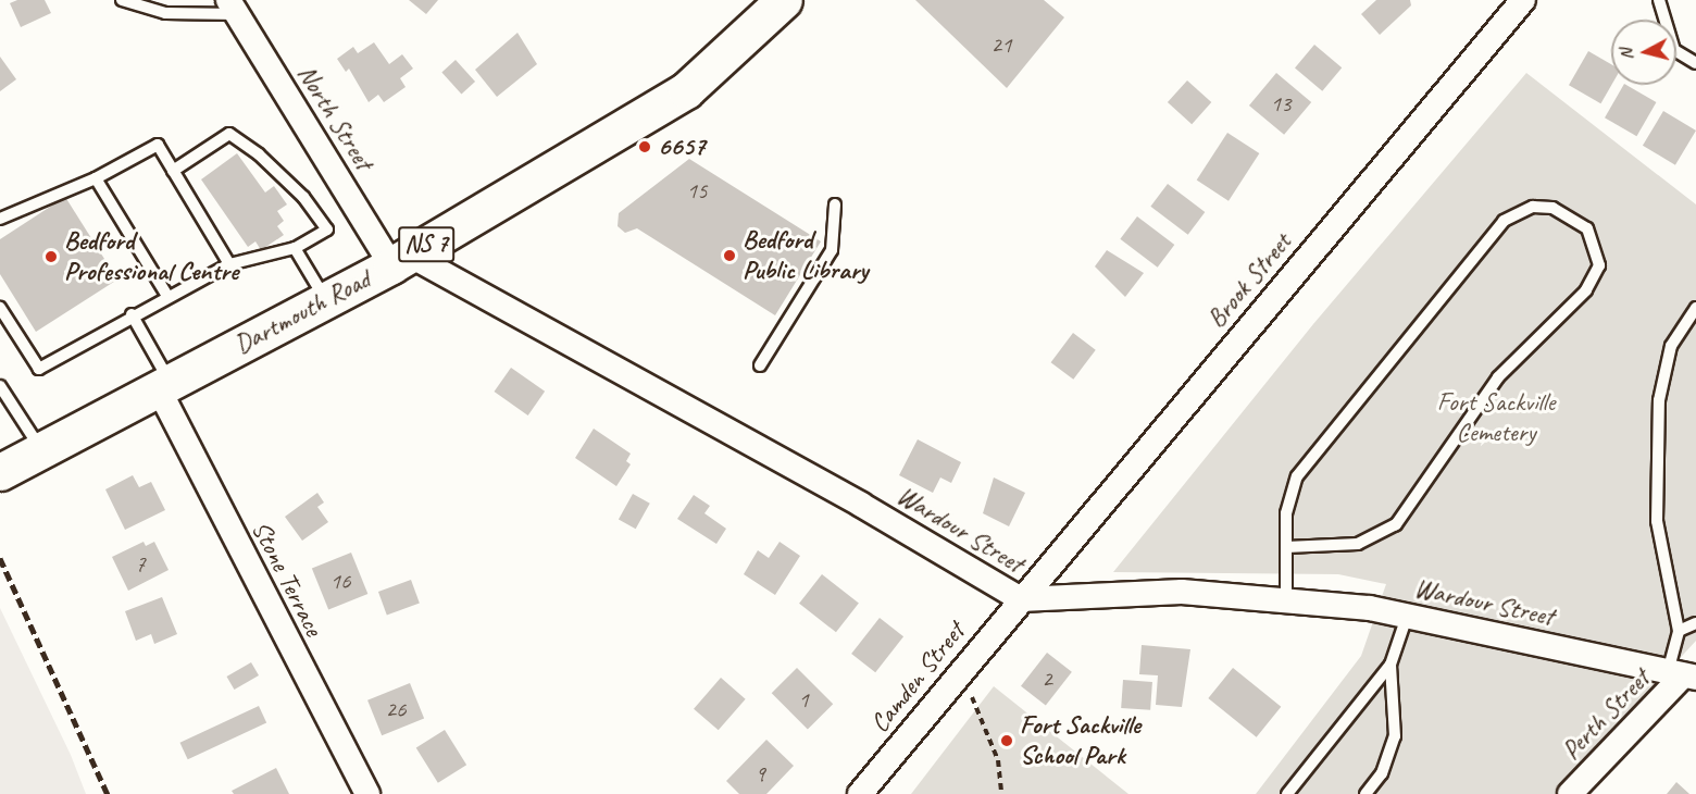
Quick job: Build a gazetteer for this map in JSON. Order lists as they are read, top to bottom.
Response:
{
  "streets": {
    "main road": ["NS 7", "Dartmouth Road"],
    "street": [
      "North Street",
      "Brook Street",
      "Wardour Street",
      "Stone Terrace",
      "Camden Street",
      "Perth Street"
    ]
  },
  "crossings": [
    ["North Street", "Dartmouth Road"],
    ["North Street", "Wardour Street"],
    ["Brook Street", "Wardour Street"],
    ["Brook Street", "Camden Street"],
    ["Dartmouth Road", "Wardour Street"],
    ["Dartmouth Road", "Stone Terrace"],
    ["Wardour Street", "Camden Street"],
    ["Wardour Street", "Perth Street"]
  ],
  "parks": ["Fort Sackville Cemetery"],
  "places": [
    "6657",
    "Bedford Public Library",
    "Bedford Professional Centre",
    "Fort Sackville School Park"
  ],
  "house_numbers": [
    "21",
    "13",
    "15",
    "7",
    "16",
    "2",
    "1",
    "26",
    "9"
  ],
  "north": "left"
}
